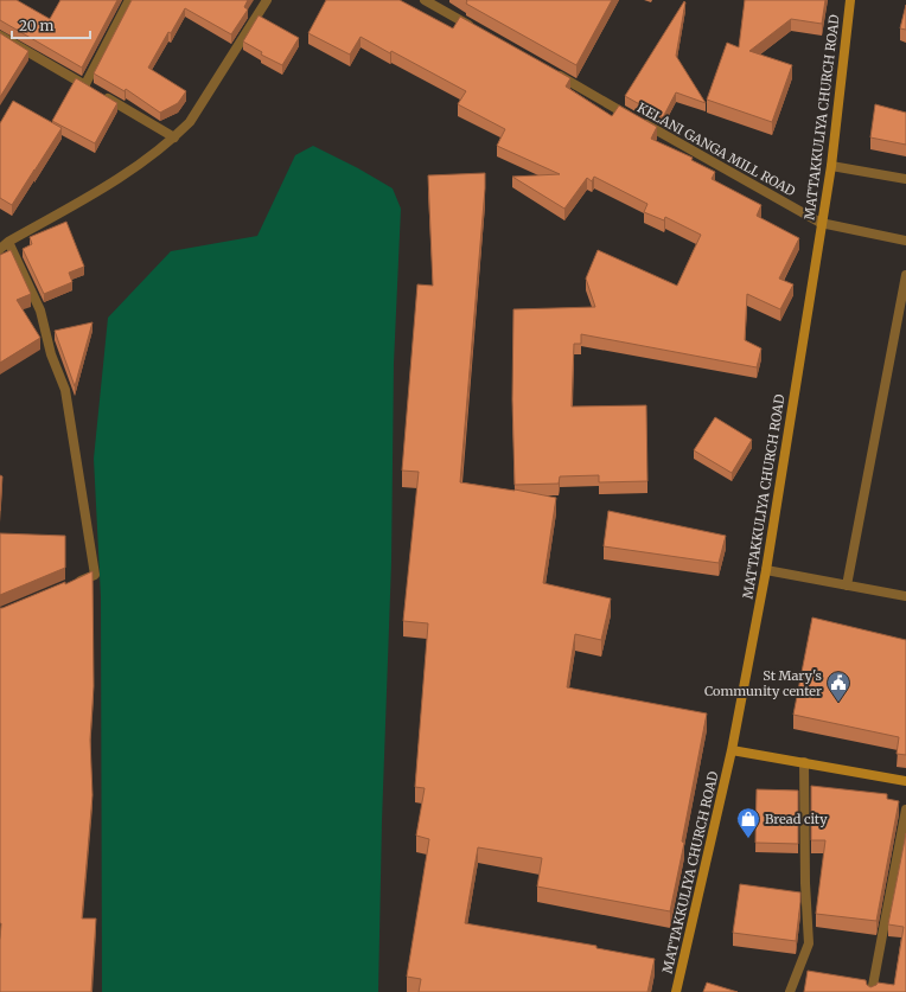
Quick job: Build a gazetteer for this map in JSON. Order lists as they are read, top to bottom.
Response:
{
  "streets": {
    "street": ["MATTAKKULIYA CHURCH ROAD", "KELANI GANGA MILL ROAD"]
  },
  "crossings": [
    ["MATTAKKULIYA CHURCH ROAD", "KELANI GANGA MILL ROAD"]
  ],
  "places": {
    "public building": ["St Mary's Community center"],
    "shop": ["Bread city"]
  },
  "scale_bar": "20 m"
}
